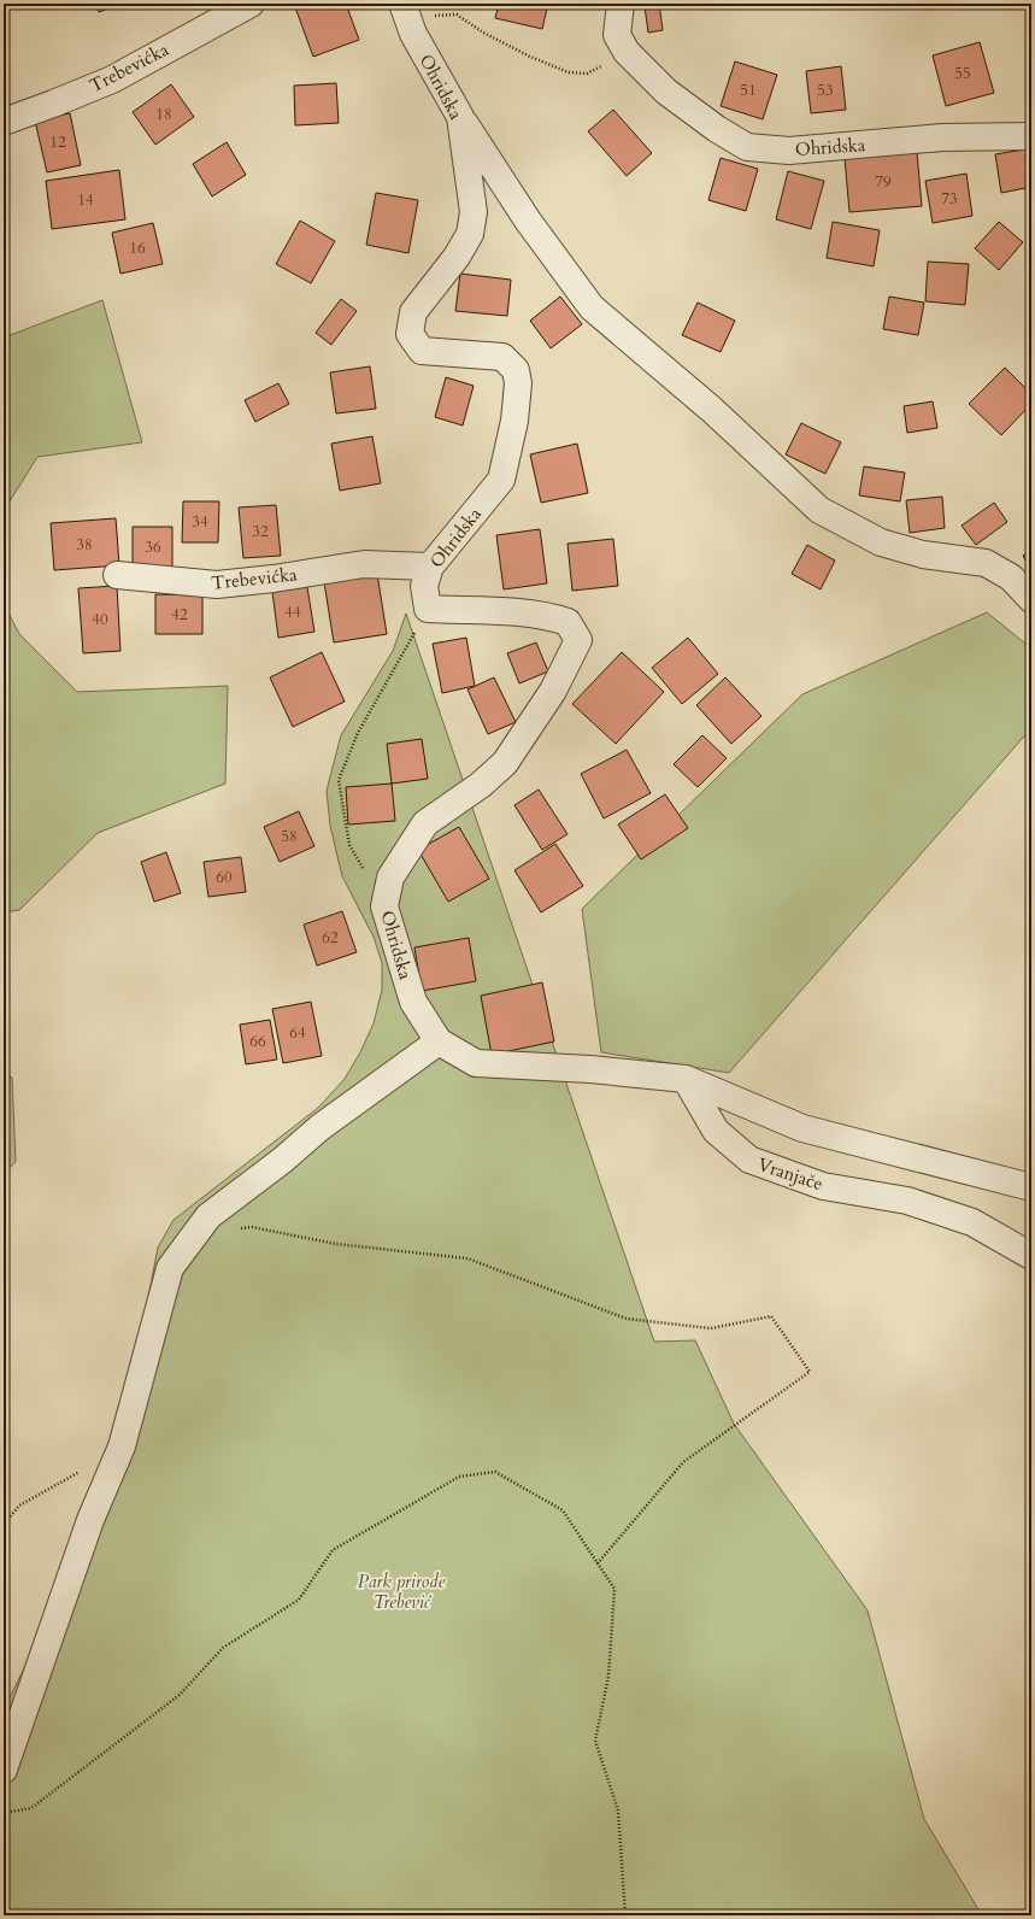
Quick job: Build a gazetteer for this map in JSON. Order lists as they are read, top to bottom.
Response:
{
  "streets": {
    "street": ["Trebevićka", "Ohridska", "Vranjače"]
  },
  "crossings": [
    ["Trebevićka", "Ohridska"]
  ],
  "parks": ["Park prirode Trebević"],
  "house_numbers": [
    "55",
    "51",
    "53",
    "18",
    "12",
    "79",
    "73",
    "14",
    "16",
    "34",
    "32",
    "38",
    "36",
    "44",
    "42",
    "40",
    "58",
    "60",
    "62",
    "64",
    "66"
  ]
}
